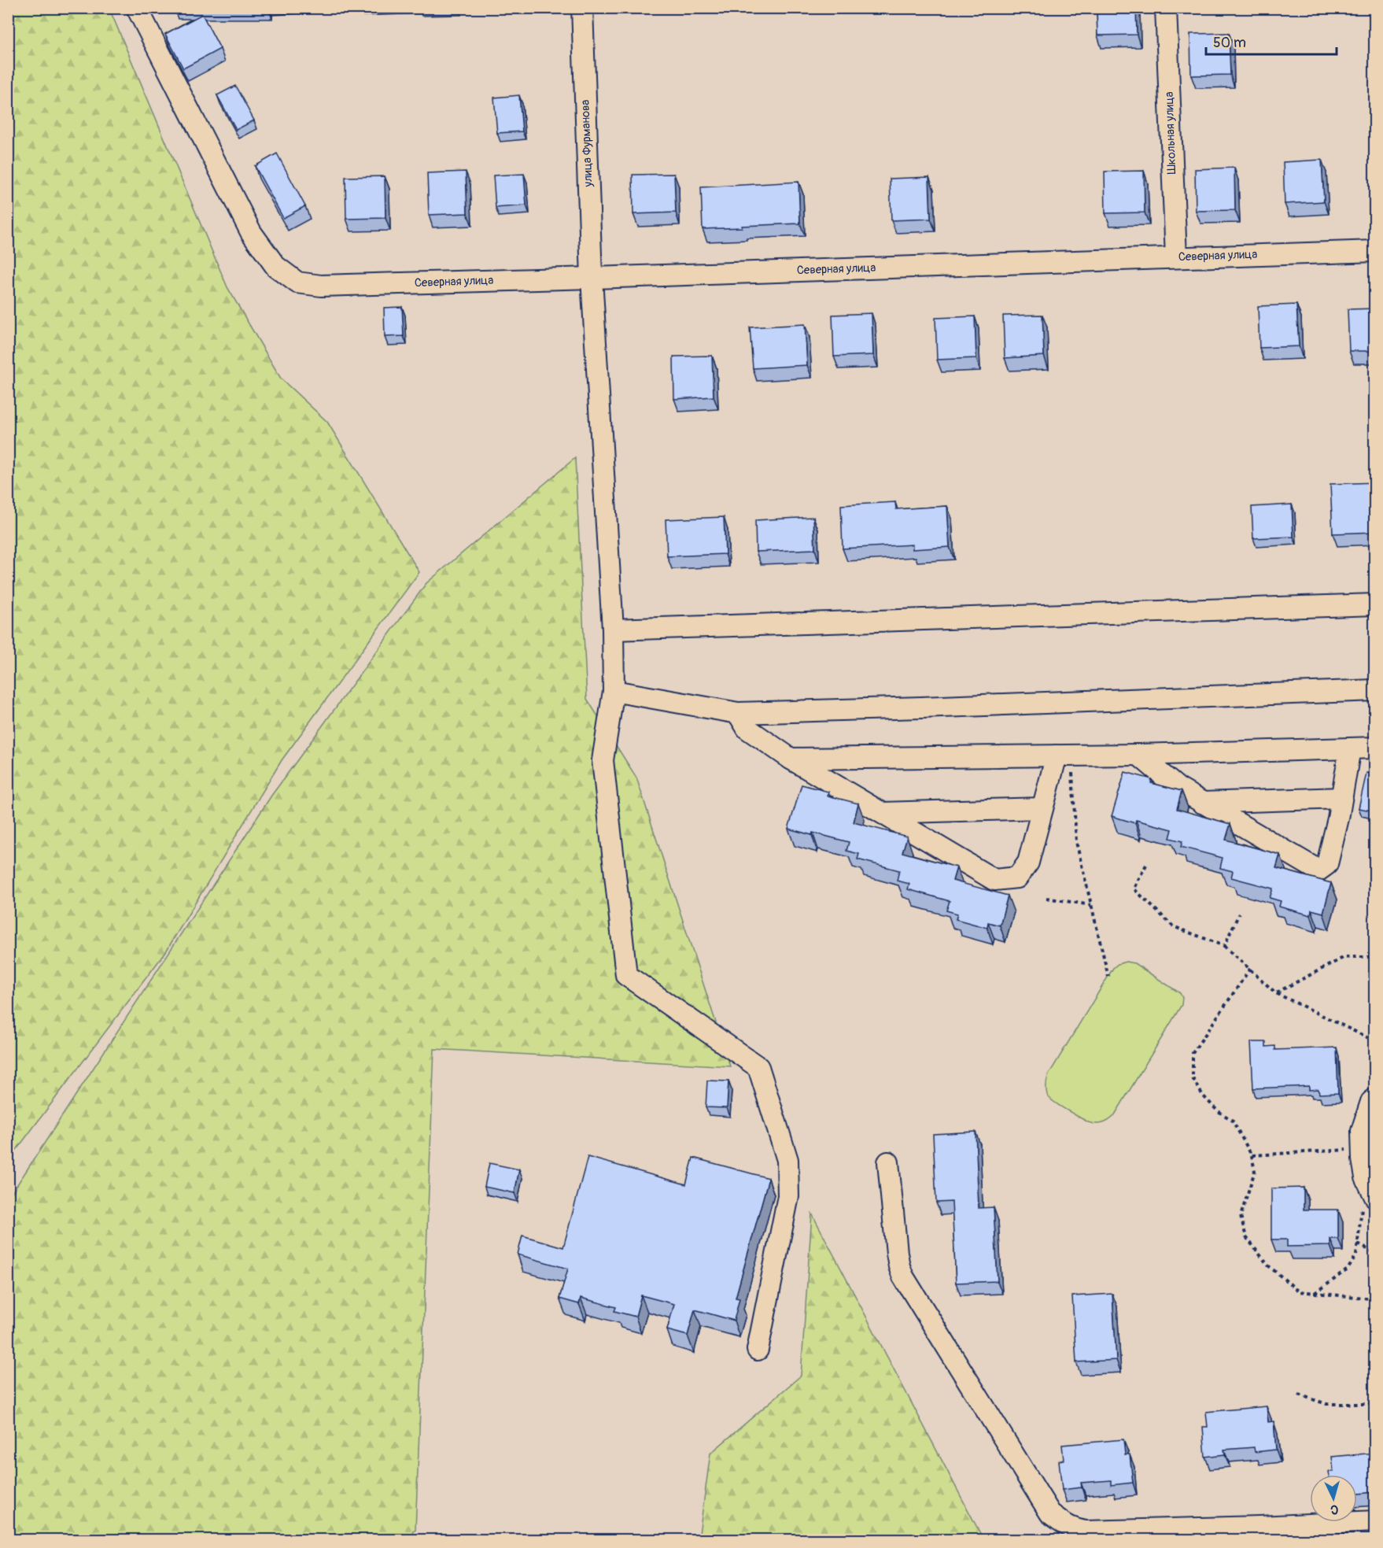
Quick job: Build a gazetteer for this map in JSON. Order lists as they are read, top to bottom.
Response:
{
  "streets": {
    "street": ["Школьная улица", "улица Фурманова", "Северная улица"]
  },
  "crossings": [
    ["Школьная улица", "Северная улица"],
    ["улица Фурманова", "Северная улица"]
  ],
  "scale_bar": "50 m",
  "north": "bottom"
}
